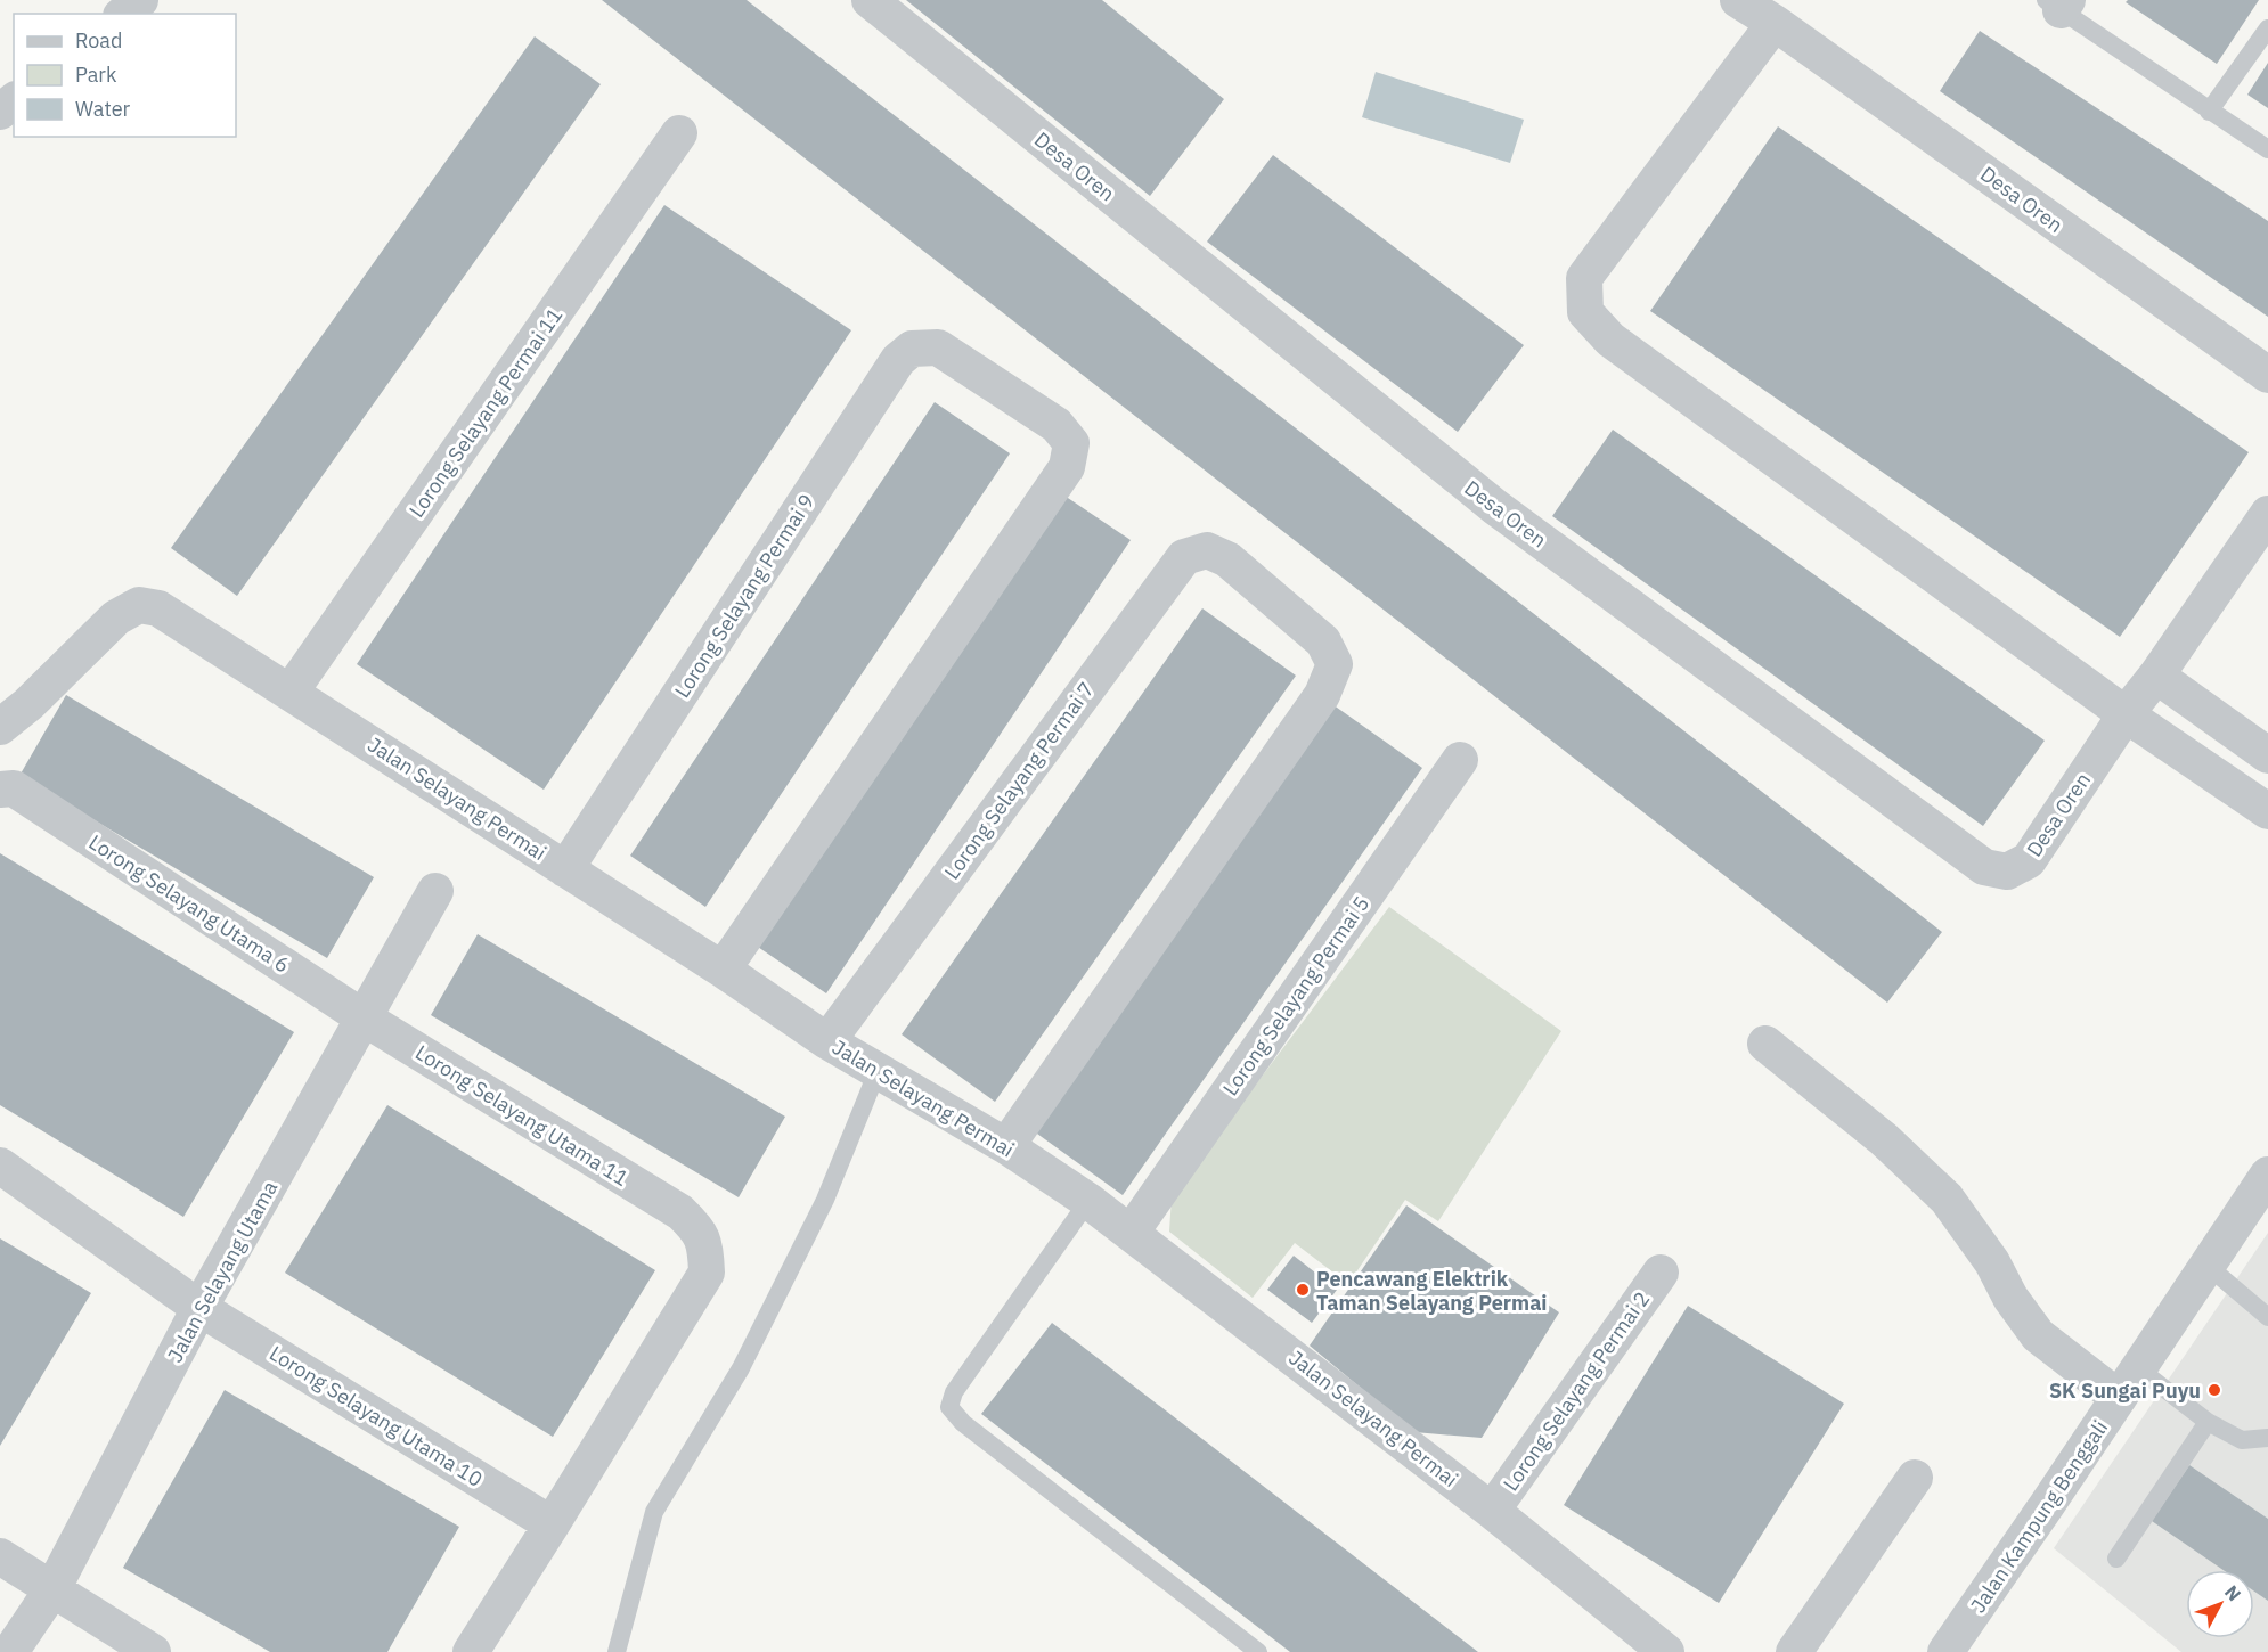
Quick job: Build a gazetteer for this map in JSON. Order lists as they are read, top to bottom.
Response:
{
  "streets": {
    "street": [
      "Desa Oren",
      "Lorong Selayang Permai 11",
      "Lorong Selayang Permai 9",
      "Lorong Selayang Permai 7",
      "Jalan Selayang Permai",
      "Lorong Selayang Utama 6",
      "Lorong Selayang Permai 5",
      "Lorong Selayang Utama 11",
      "Jalan Selayang Utama",
      "Lorong Selayang Permai 2",
      "Lorong Selayang Utama 10",
      "Jalan Kampung Benggali"
    ]
  },
  "crossings": [
    ["Lorong Selayang Permai 11", "Jalan Selayang Permai"],
    ["Lorong Selayang Permai 9", "Jalan Selayang Permai"],
    ["Lorong Selayang Permai 7", "Jalan Selayang Permai"],
    ["Jalan Selayang Permai", "Lorong Selayang Permai 5"],
    ["Jalan Selayang Permai", "Lorong Selayang Permai 2"],
    ["Lorong Selayang Utama 6", "Lorong Selayang Utama 11"],
    ["Lorong Selayang Utama 6", "Jalan Selayang Utama"],
    ["Lorong Selayang Utama 11", "Jalan Selayang Utama"],
    ["Lorong Selayang Utama 11", "Lorong Selayang Utama 10"],
    ["Jalan Selayang Utama", "Lorong Selayang Utama 10"]
  ],
  "places": ["Pencawang Elektrik Taman Selayang Permai", "SK Sungai Puyu"],
  "legend": ["Road", "Park", "Water"],
  "north": "top right"
}
